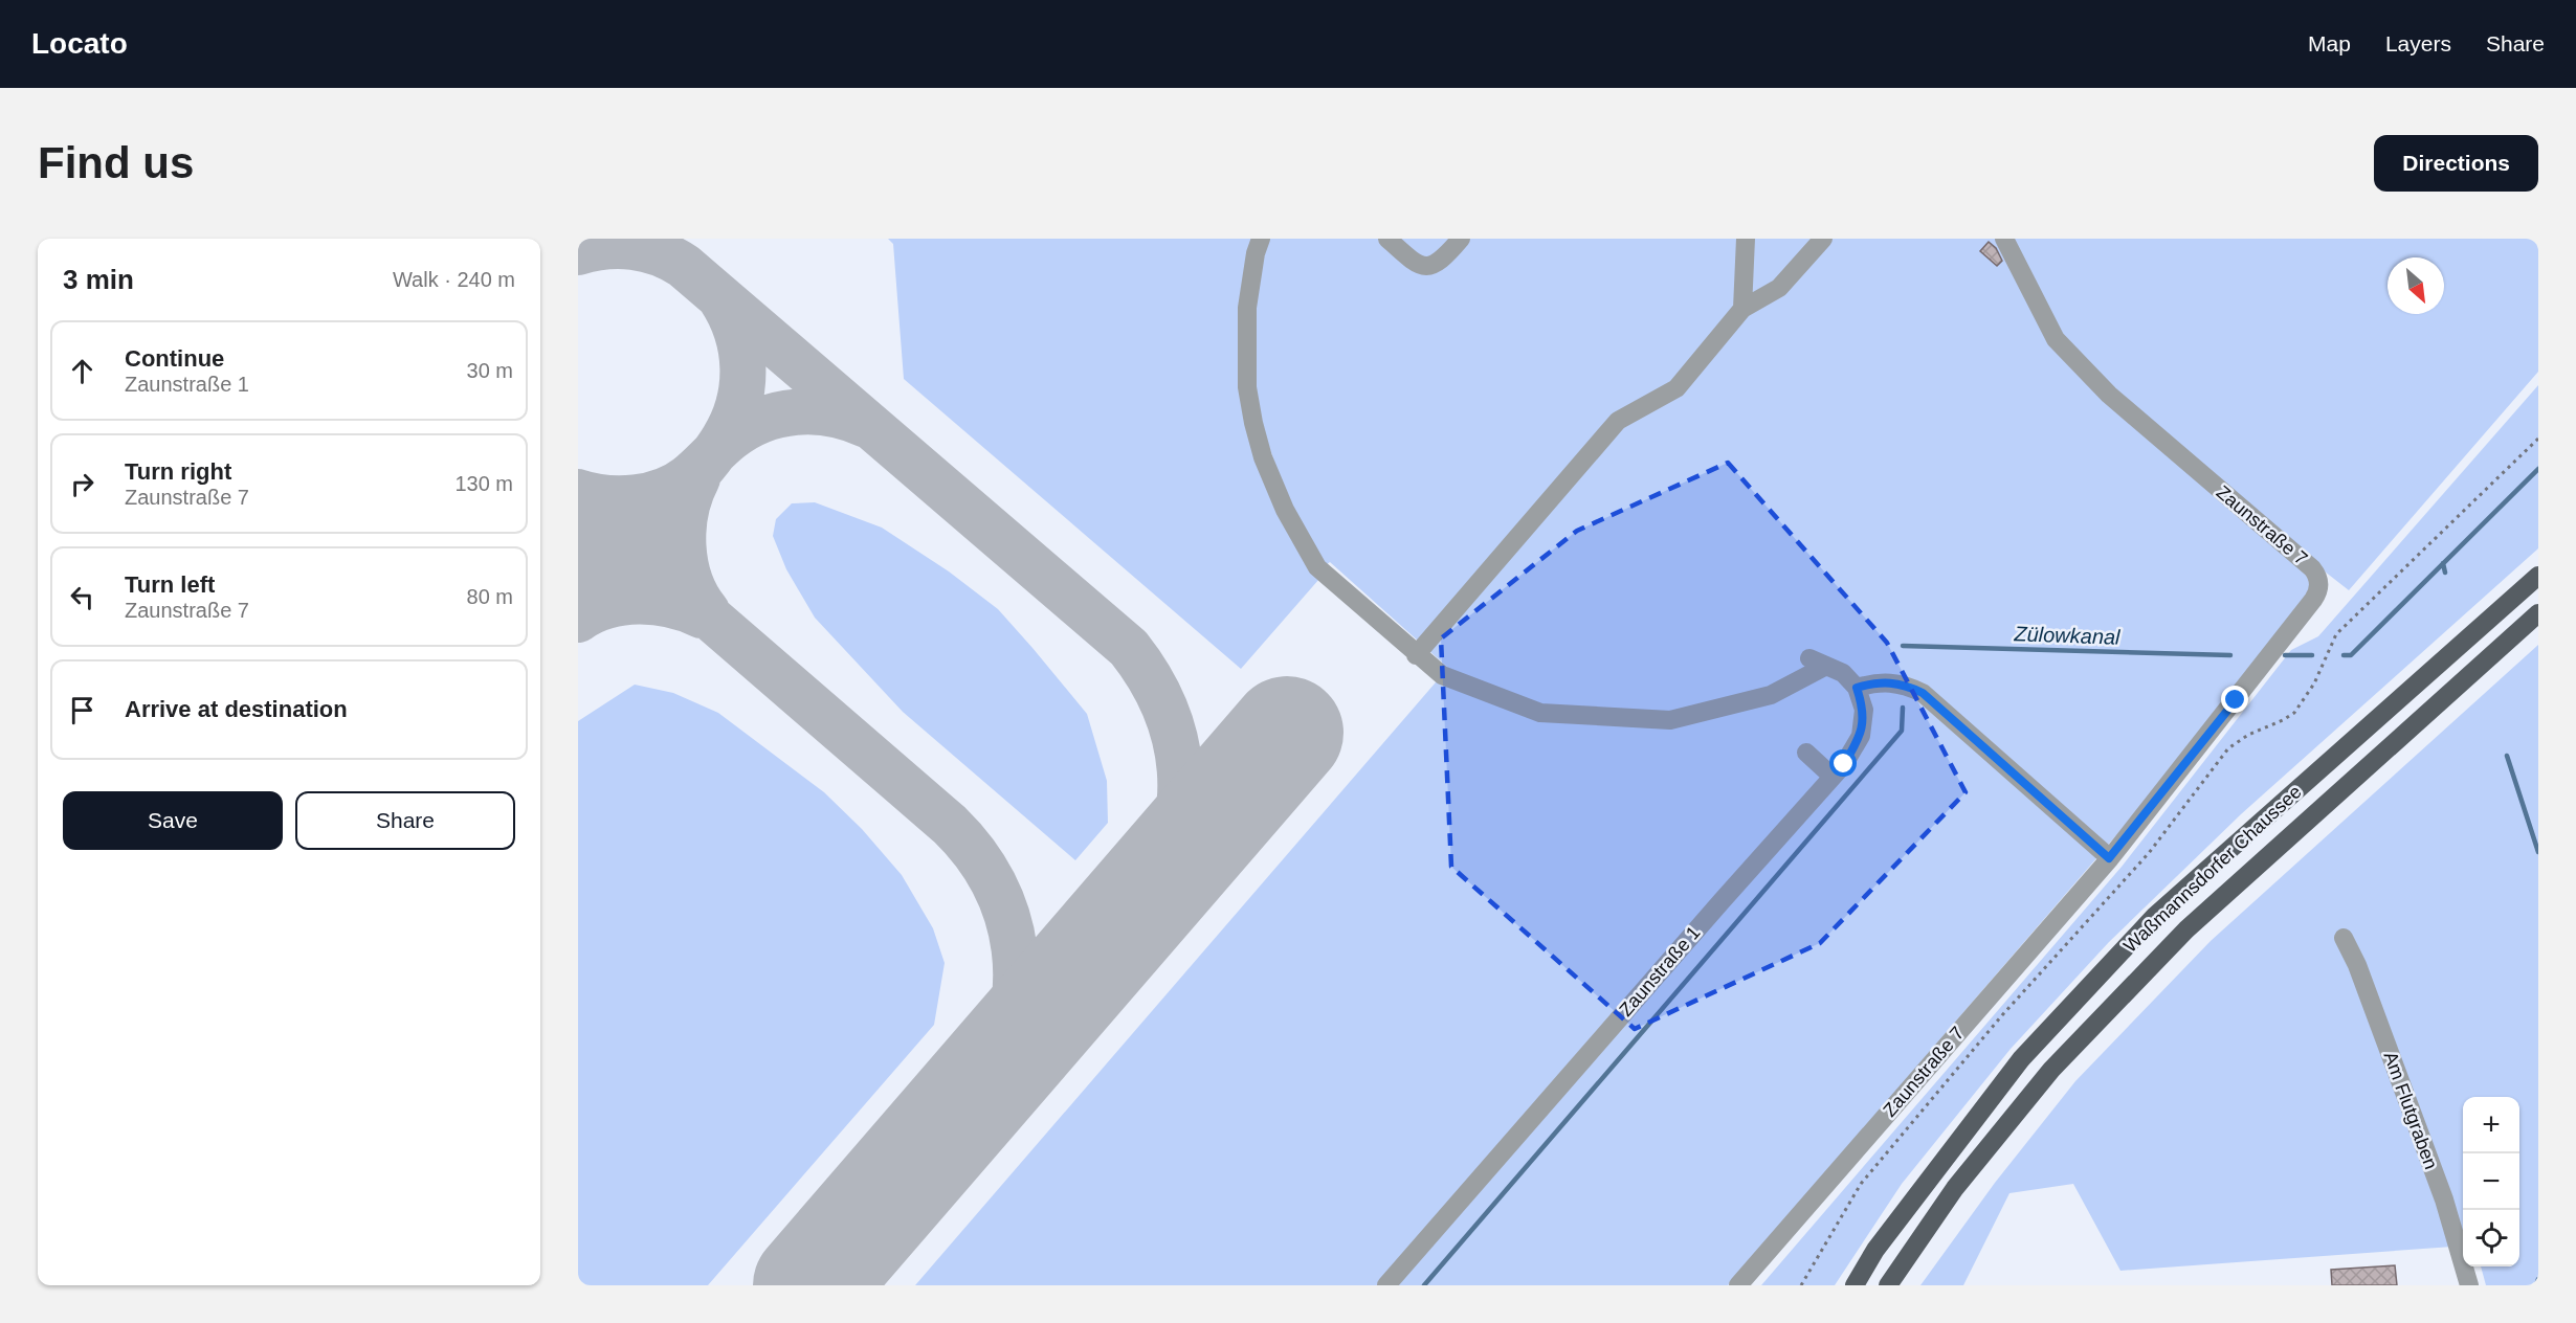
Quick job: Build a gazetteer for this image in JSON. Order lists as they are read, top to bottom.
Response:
{
  "streets": {
    "main road": ["Waßmannsdorfer Chaussee"],
    "street": ["Zaunstraße 7", "Zaunstraße 1", "Am Flutgraben"]
  },
  "water": ["Zülowkanal"],
  "north": "bottom right",
  "page": {
    "header": "Locato",
    "nav": ["Map", "Layers", "Share"],
    "buttons": [
      "Directions",
      ["Save", "Share"]
    ],
    "title": "Find us",
    "heading": ["3 min", "Walk · 240 m"],
    "list": [
      ["Continue", "Zaunstraße 1", "30 m"],
      ["Turn right", "Zaunstraße 7", "130 m"],
      ["Turn left", "Zaunstraße 7", "80 m"],
      "Arrive at destination"
    ],
    "map_buttons": ["+", "−"]
  }
}
